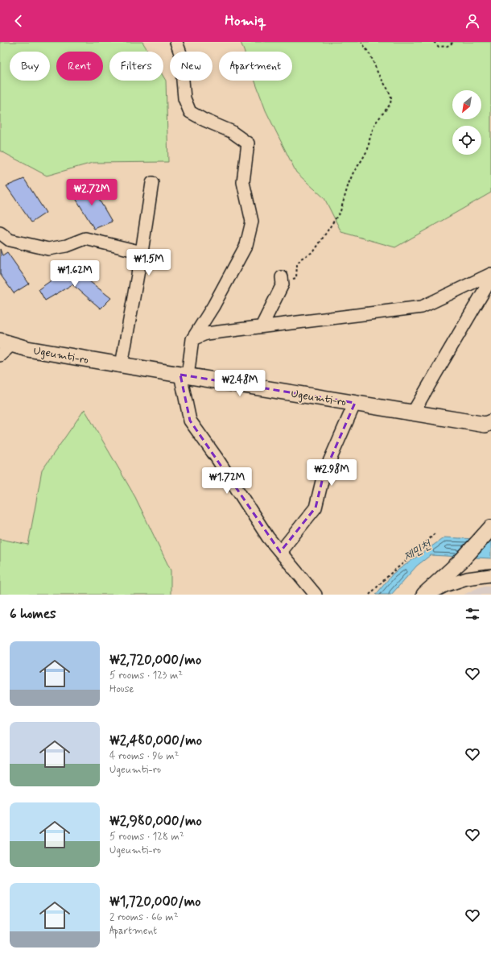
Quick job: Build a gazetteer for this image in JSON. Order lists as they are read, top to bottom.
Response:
{
  "streets": {
    "main road": ["Ugeumti-ro"]
  },
  "water": ["제민천"],
  "north": "bottom left",
  "page": {
    "header": "Homiq",
    "chip": [
      "Buy",
      "Rent",
      "Filters",
      "New",
      "Apartment"
    ],
    "price": [
      "₩2.72M",
      "₩1.5M",
      "₩1.62M",
      "₩2.48M",
      "₩2.98M",
      "₩1.72M"
    ],
    "heading": "6 homes",
    "list": [
      {
        "name": "₩2,720,000/mo",
        "note": "5 rooms · 123 m² · House"
      },
      {
        "name": "₩2,480,000/mo",
        "note": "4 rooms · 96 m² · Ugeumti-ro"
      },
      {
        "name": "₩2,980,000/mo",
        "note": "5 rooms · 128 m² · Ugeumti-ro"
      },
      {
        "name": "₩1,720,000/mo",
        "note": "2 rooms · 66 m² · Apartment"
      }
    ]
  }
}
